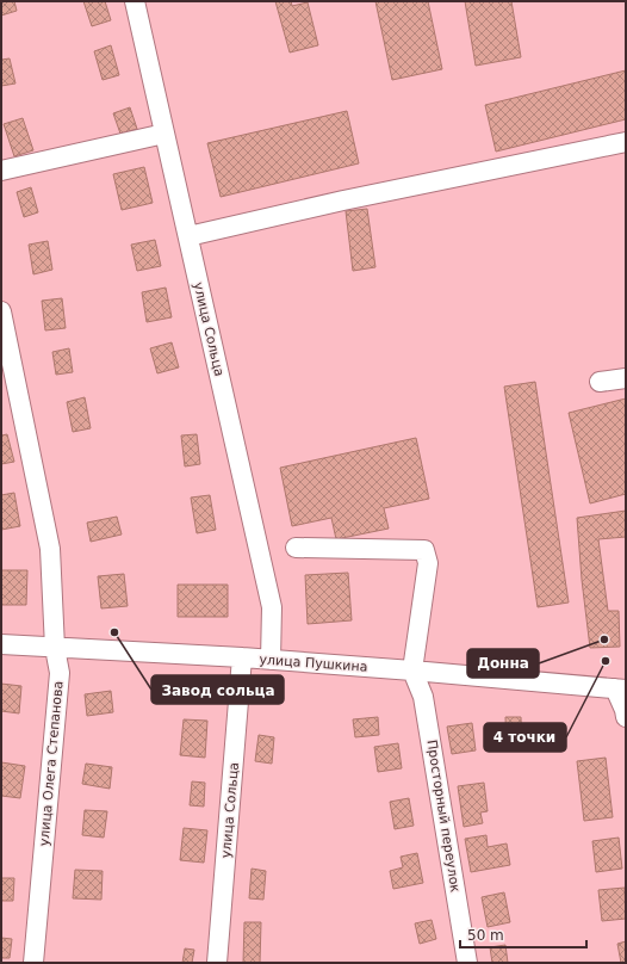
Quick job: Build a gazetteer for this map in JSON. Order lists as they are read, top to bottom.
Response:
{
  "streets": {
    "street": [
      "улица Сольца",
      "улица Пушкина",
      "улица Олега Степанова",
      "Просторный переулок"
    ]
  },
  "crossings": [
    ["улица Сольца", "улица Пушкина"],
    ["улица Пушкина", "улица Олега Степанова"],
    ["улица Пушкина", "Просторный переулок"]
  ],
  "places": ["Завод сольца", "Донна", "4 точки"],
  "scale_bar": "50 m"
}
